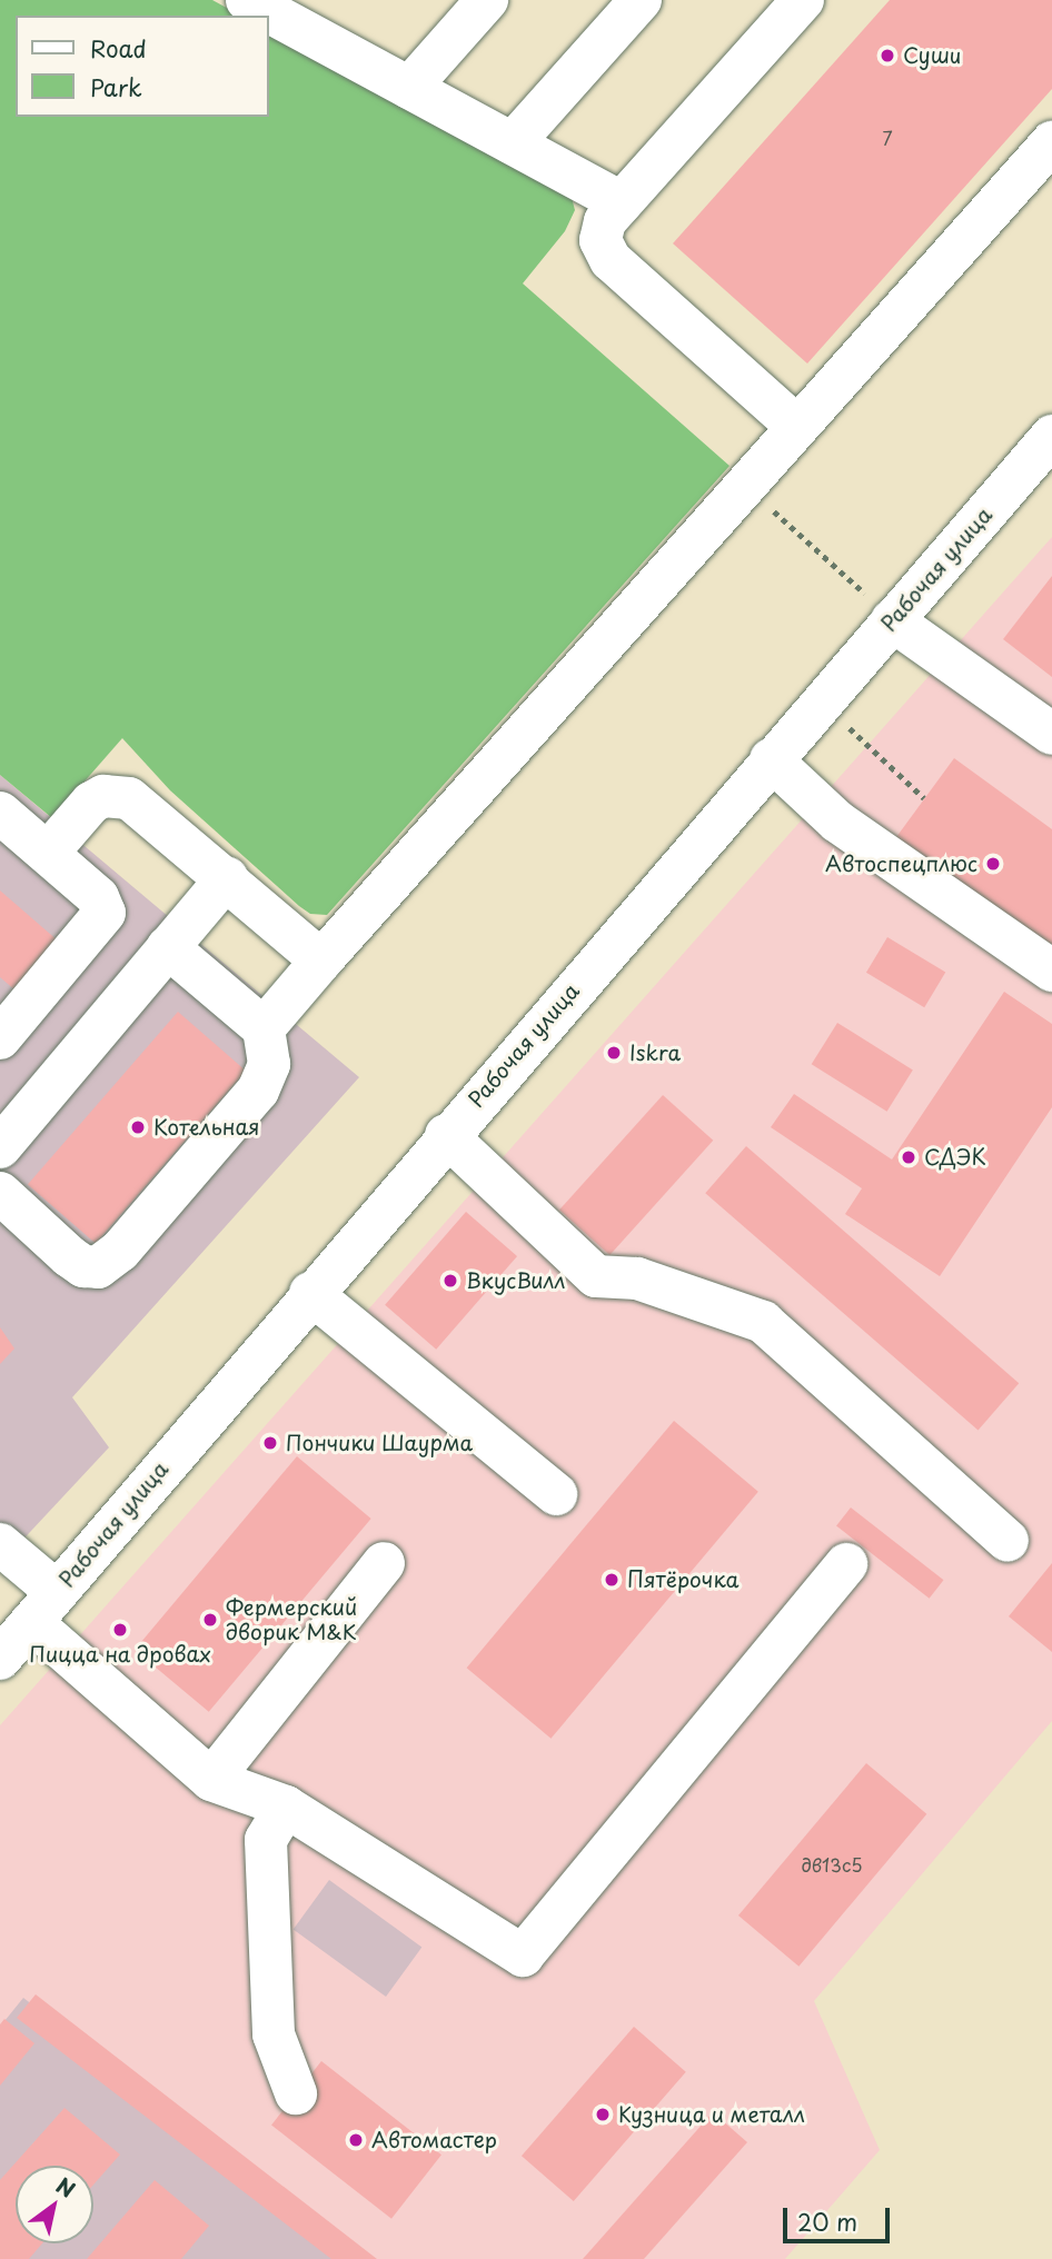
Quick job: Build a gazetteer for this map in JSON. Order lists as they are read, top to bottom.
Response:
{
  "streets": {
    "street": ["Рабочая улица"]
  },
  "places": [
    "Суши",
    "Автоспецплюс",
    "Iskra",
    "Котельная",
    "СДЭК",
    "ВкусВилл",
    "Пончики Шаурма",
    "Пятёрочка",
    "Фермерский дворик М&K",
    "Пицца на дровах",
    "Кузница и металл",
    "Автомастер"
  ],
  "house_numbers": ["7", "дв13с5"],
  "legend": ["Road", "Park"],
  "scale_bar": "20 m",
  "north": "top right"
}
